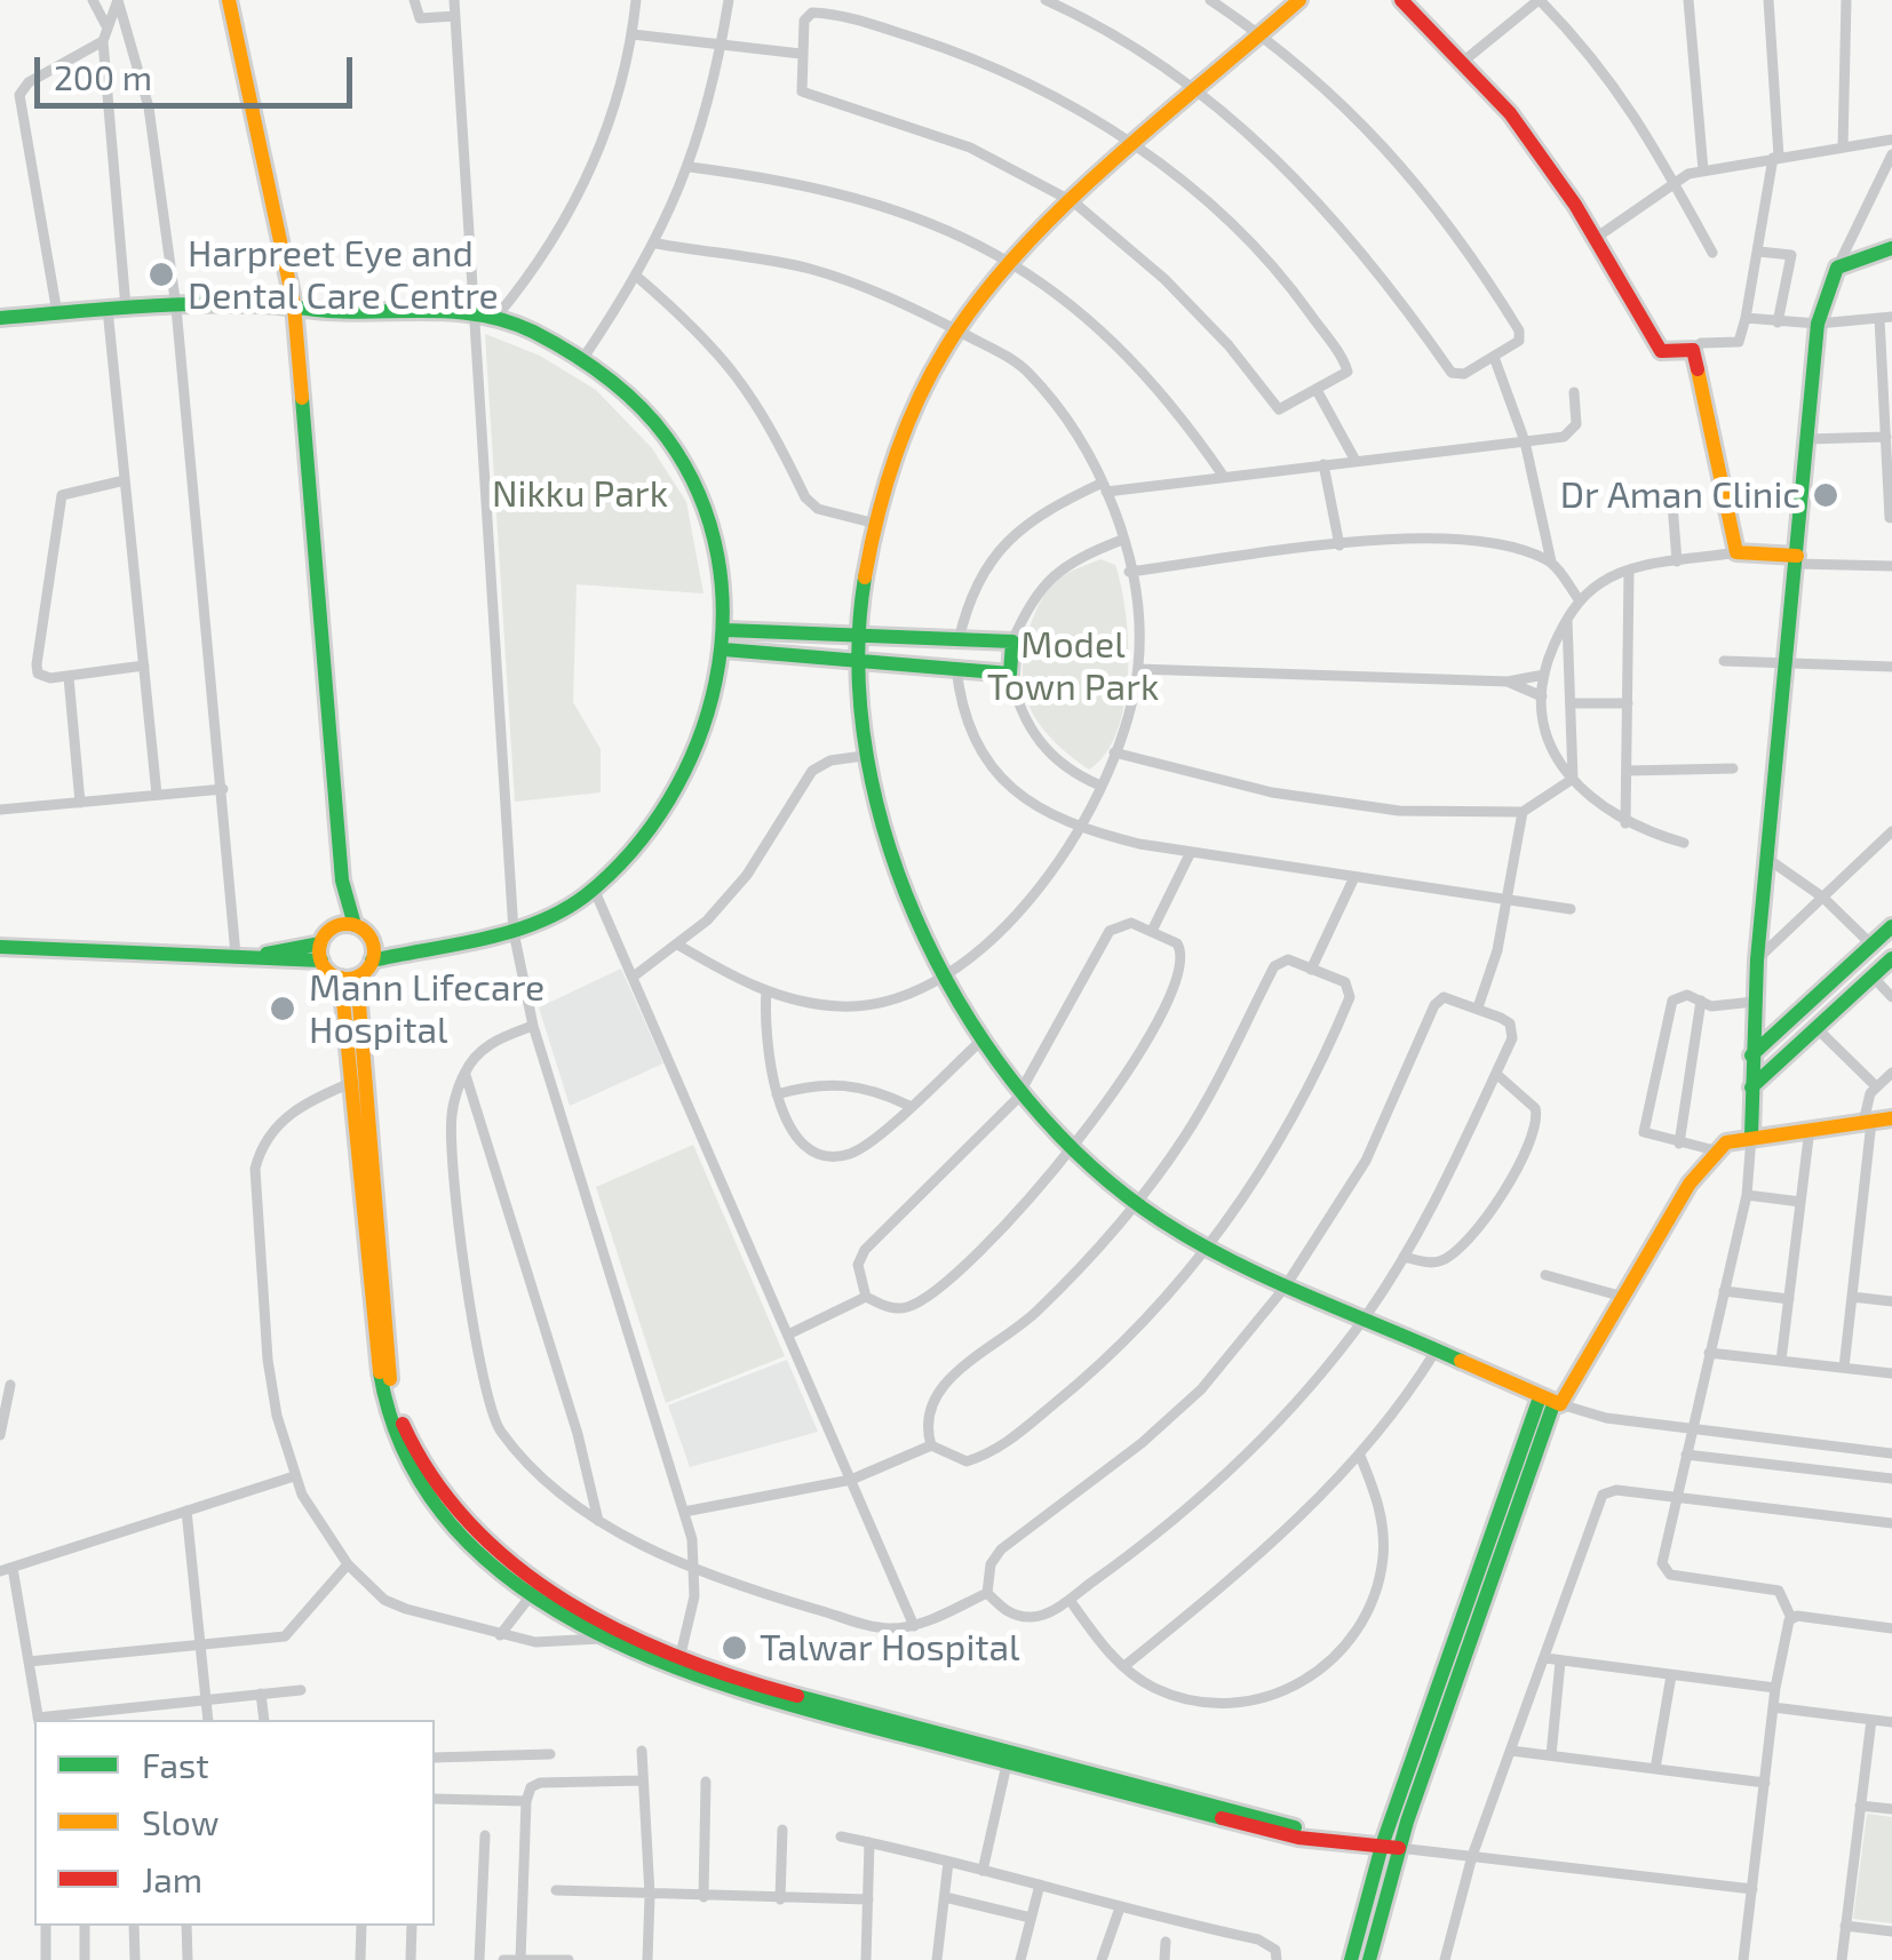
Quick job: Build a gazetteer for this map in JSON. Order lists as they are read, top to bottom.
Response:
{
  "parks": ["Nikku Park", "Model Town Park"],
  "places": [
    "Harpreet Eye and Dental Care Centre",
    "Dr Aman Clinic",
    "Mann Lifecare Hospital",
    "Talwar Hospital"
  ],
  "legend": ["Fast", "Slow", "Jam"],
  "scale_bar": "200 m"
}
